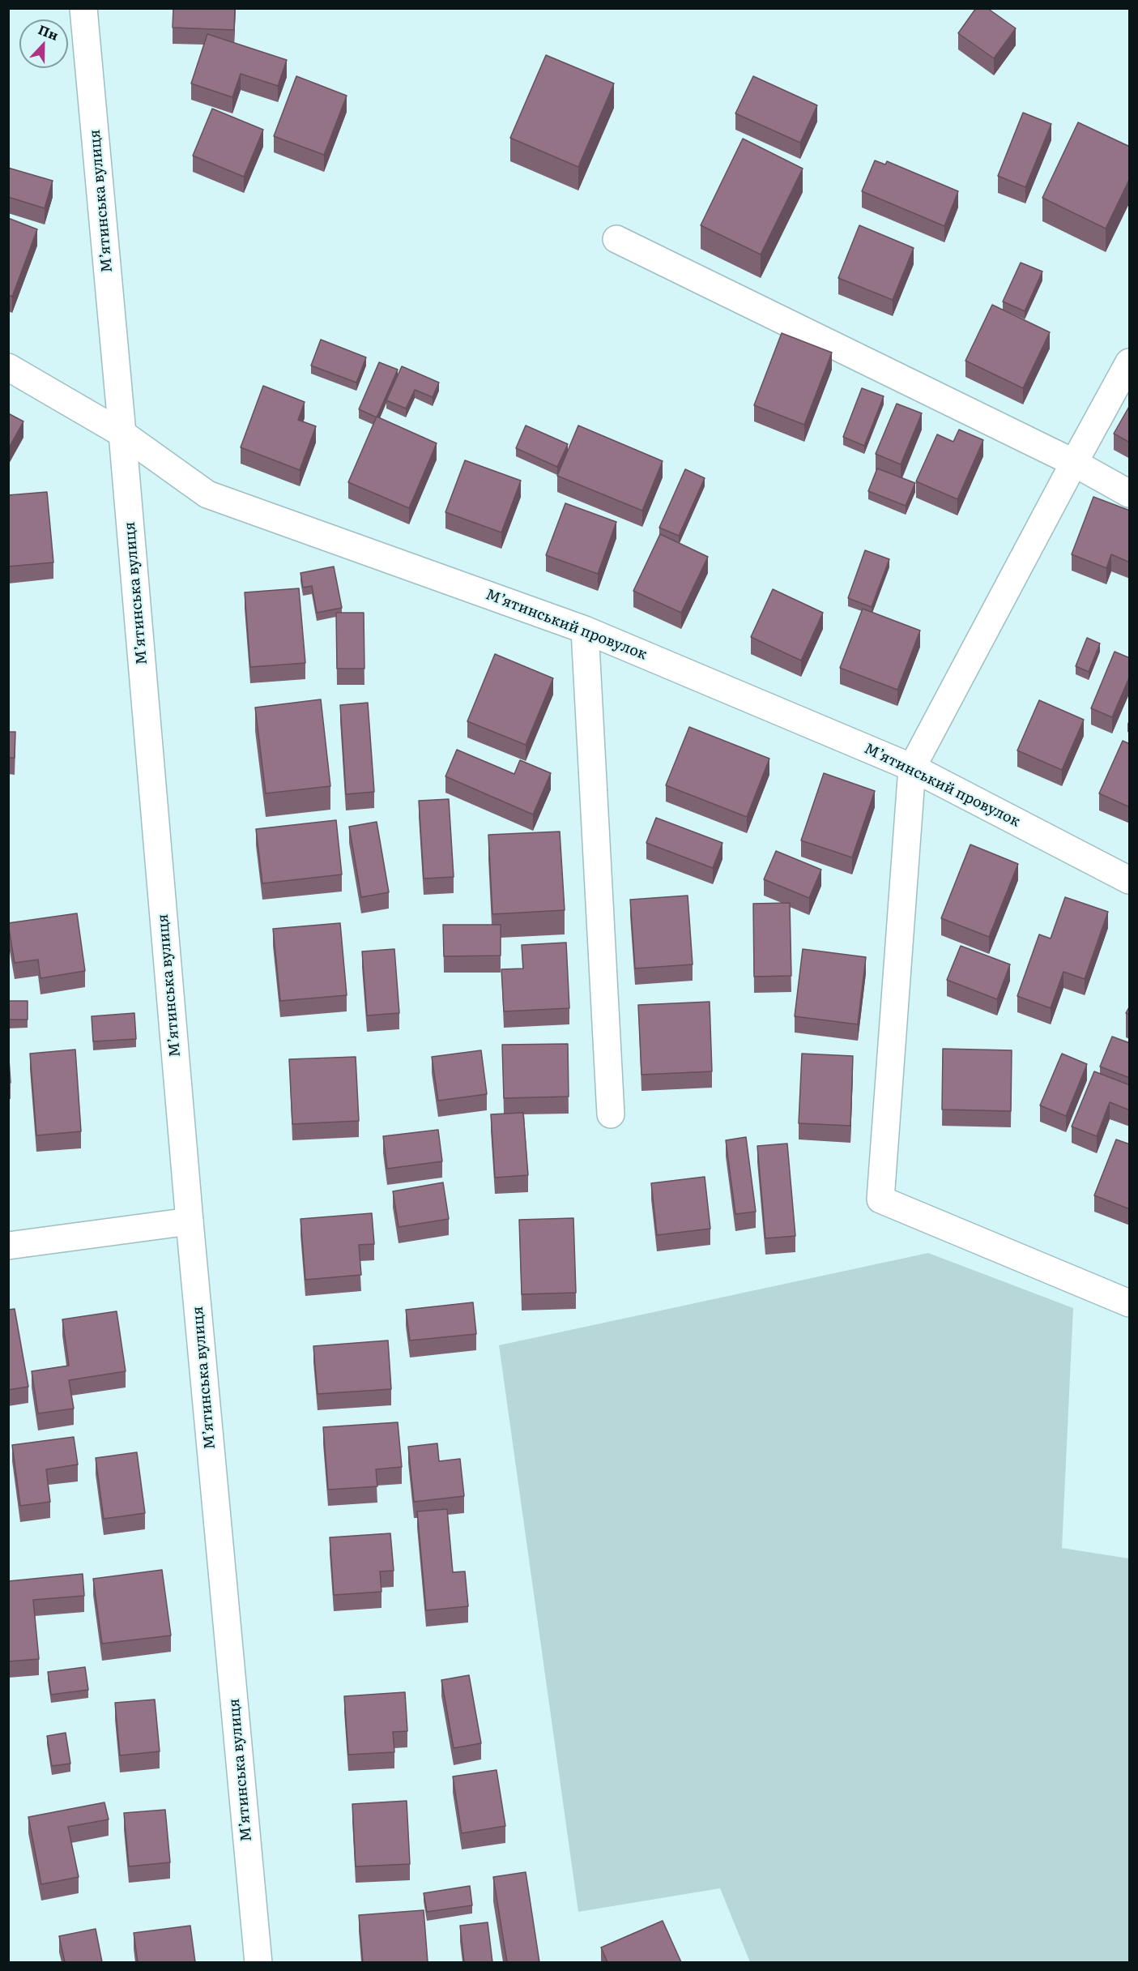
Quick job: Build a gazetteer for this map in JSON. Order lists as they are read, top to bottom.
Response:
{
  "streets": {
    "street": ["Мʼятинська вулиця", "Мʼятинський провулок"]
  },
  "crossings": [
    ["Мʼятинська вулиця", "Мʼятинський провулок"]
  ],
  "north": "top"
}
